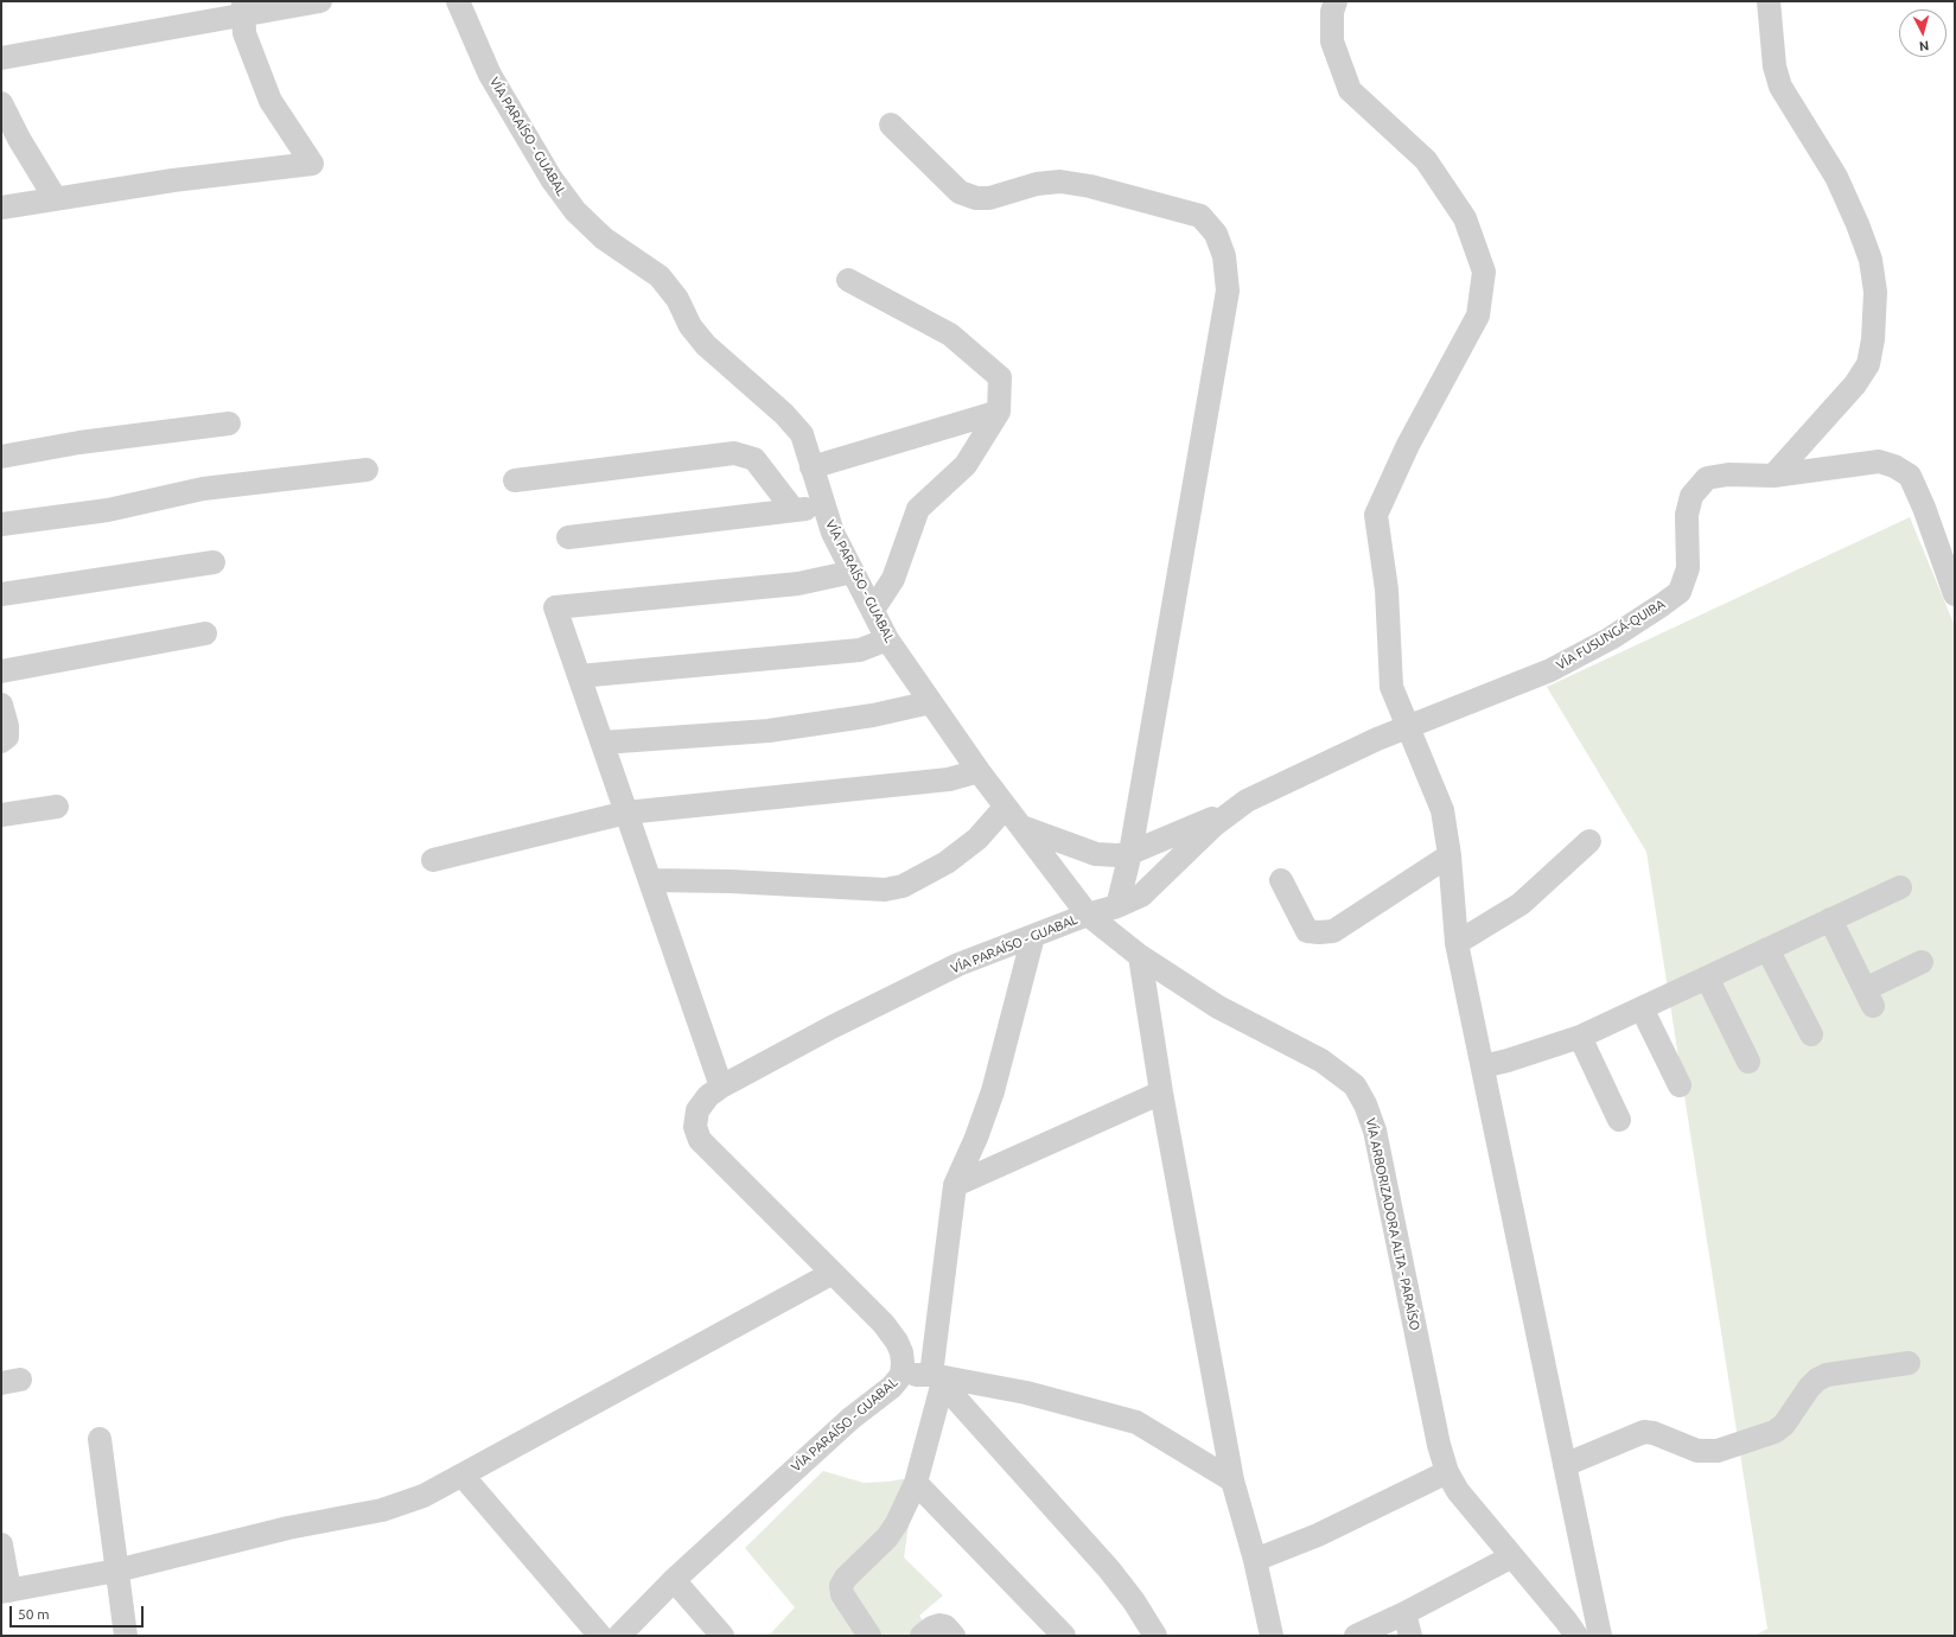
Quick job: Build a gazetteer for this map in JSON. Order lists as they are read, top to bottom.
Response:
{
  "streets": {
    "street": ["VÍA PARAÍSO - GUABAL", "VÍA FUSUNGÁ-QUIBA", "VÍA ARBORIZADORA ALTA - PARAÍSO"]
  },
  "crossings": [
    ["VÍA PARAÍSO - GUABAL", "VÍA ARBORIZADORA ALTA - PARAÍSO"]
  ],
  "scale_bar": "50 m",
  "north": "bottom"
}
